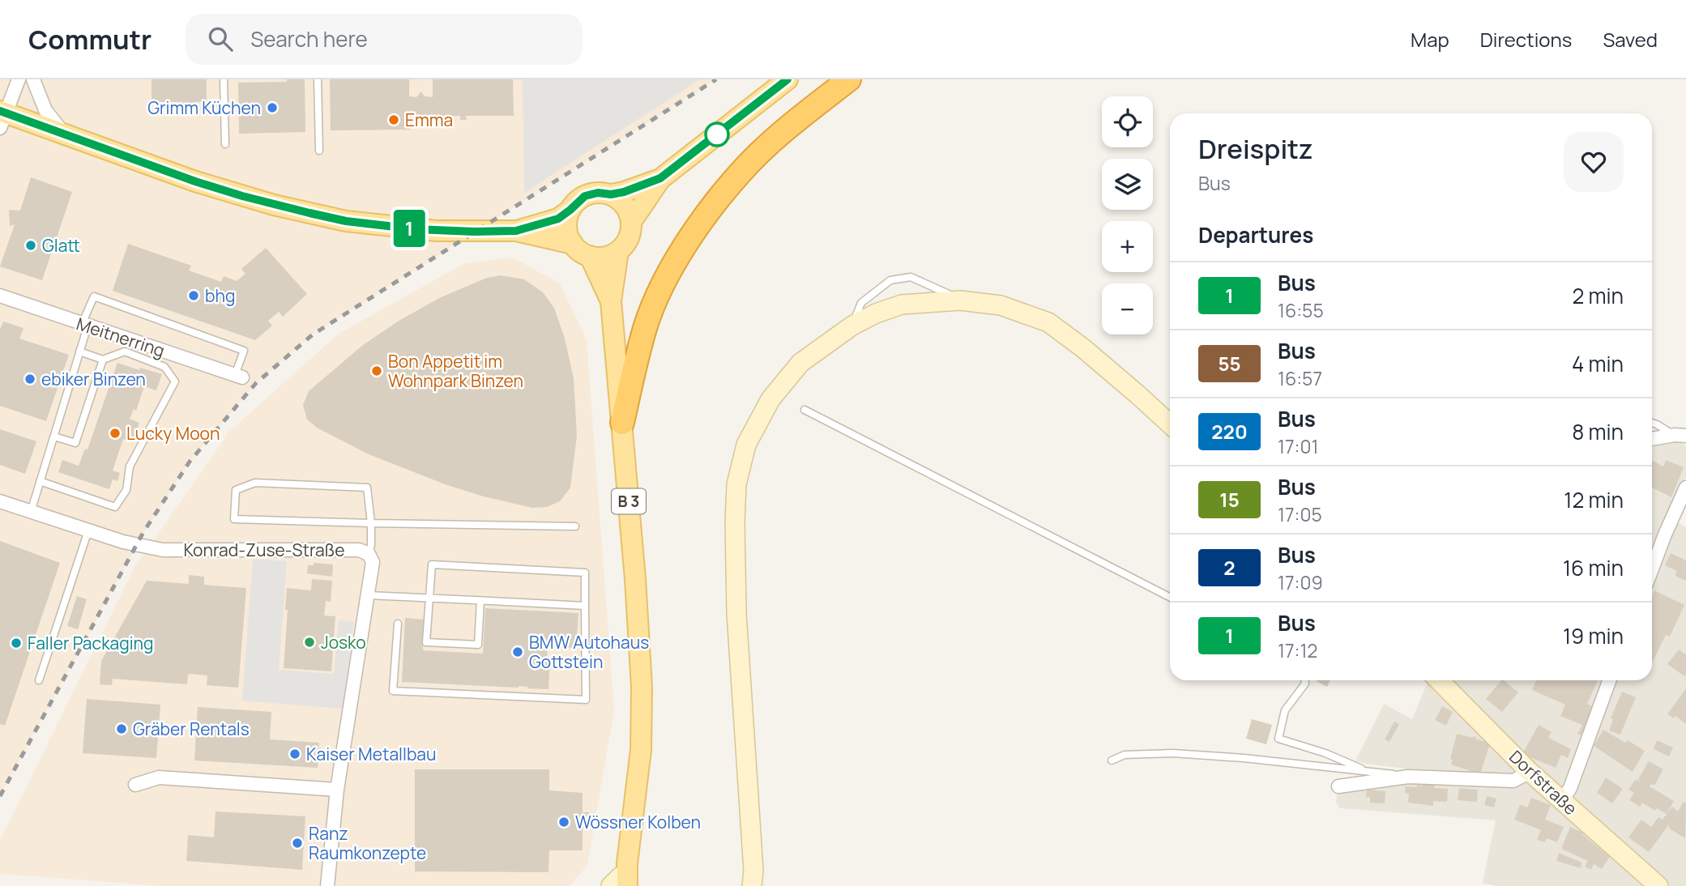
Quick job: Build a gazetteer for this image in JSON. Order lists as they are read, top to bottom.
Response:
{
  "streets": {
    "main road": ["B 3"],
    "street": ["Meitnerring", "Konrad-Zuse-Straße", "Dorfstraße"]
  },
  "places": [
    "Grimm Küchen",
    "Emma",
    "Glatt",
    "bhg",
    "Bon Appetit im Wohnpark Binzen",
    "ebiker Binzen",
    "Lucky Moon",
    "Josko",
    "Faller Packaging",
    "BMW Autohaus Gottstein",
    "Gräber Rentals",
    "Kaiser Metallbau",
    "Wössner Kolben",
    "Ranz Raumkonzepte"
  ],
  "lines": ["bus line 1"],
  "page": {
    "header": "Commutr",
    "search": "Search here",
    "nav": ["Map", "Directions", "Saved"],
    "on_map": "1",
    "map_buttons": ["+", "−"],
    "heading": [
      ["Dreispitz", "Bus"],
      "Departures"
    ],
    "list": [
      {
        "mark": "1",
        "name": "Bus",
        "note": "16:55",
        "value": "2 min"
      },
      {
        "mark": "55",
        "name": "Bus",
        "note": "16:57",
        "value": "4 min"
      },
      {
        "mark": "220",
        "name": "Bus",
        "note": "17:01",
        "value": "8 min"
      },
      {
        "mark": "15",
        "name": "Bus",
        "note": "17:05",
        "value": "12 min"
      },
      {
        "mark": "2",
        "name": "Bus",
        "note": "17:09",
        "value": "16 min"
      },
      {
        "mark": "1",
        "name": "Bus",
        "note": "17:12",
        "value": "19 min"
      }
    ]
  }
}
